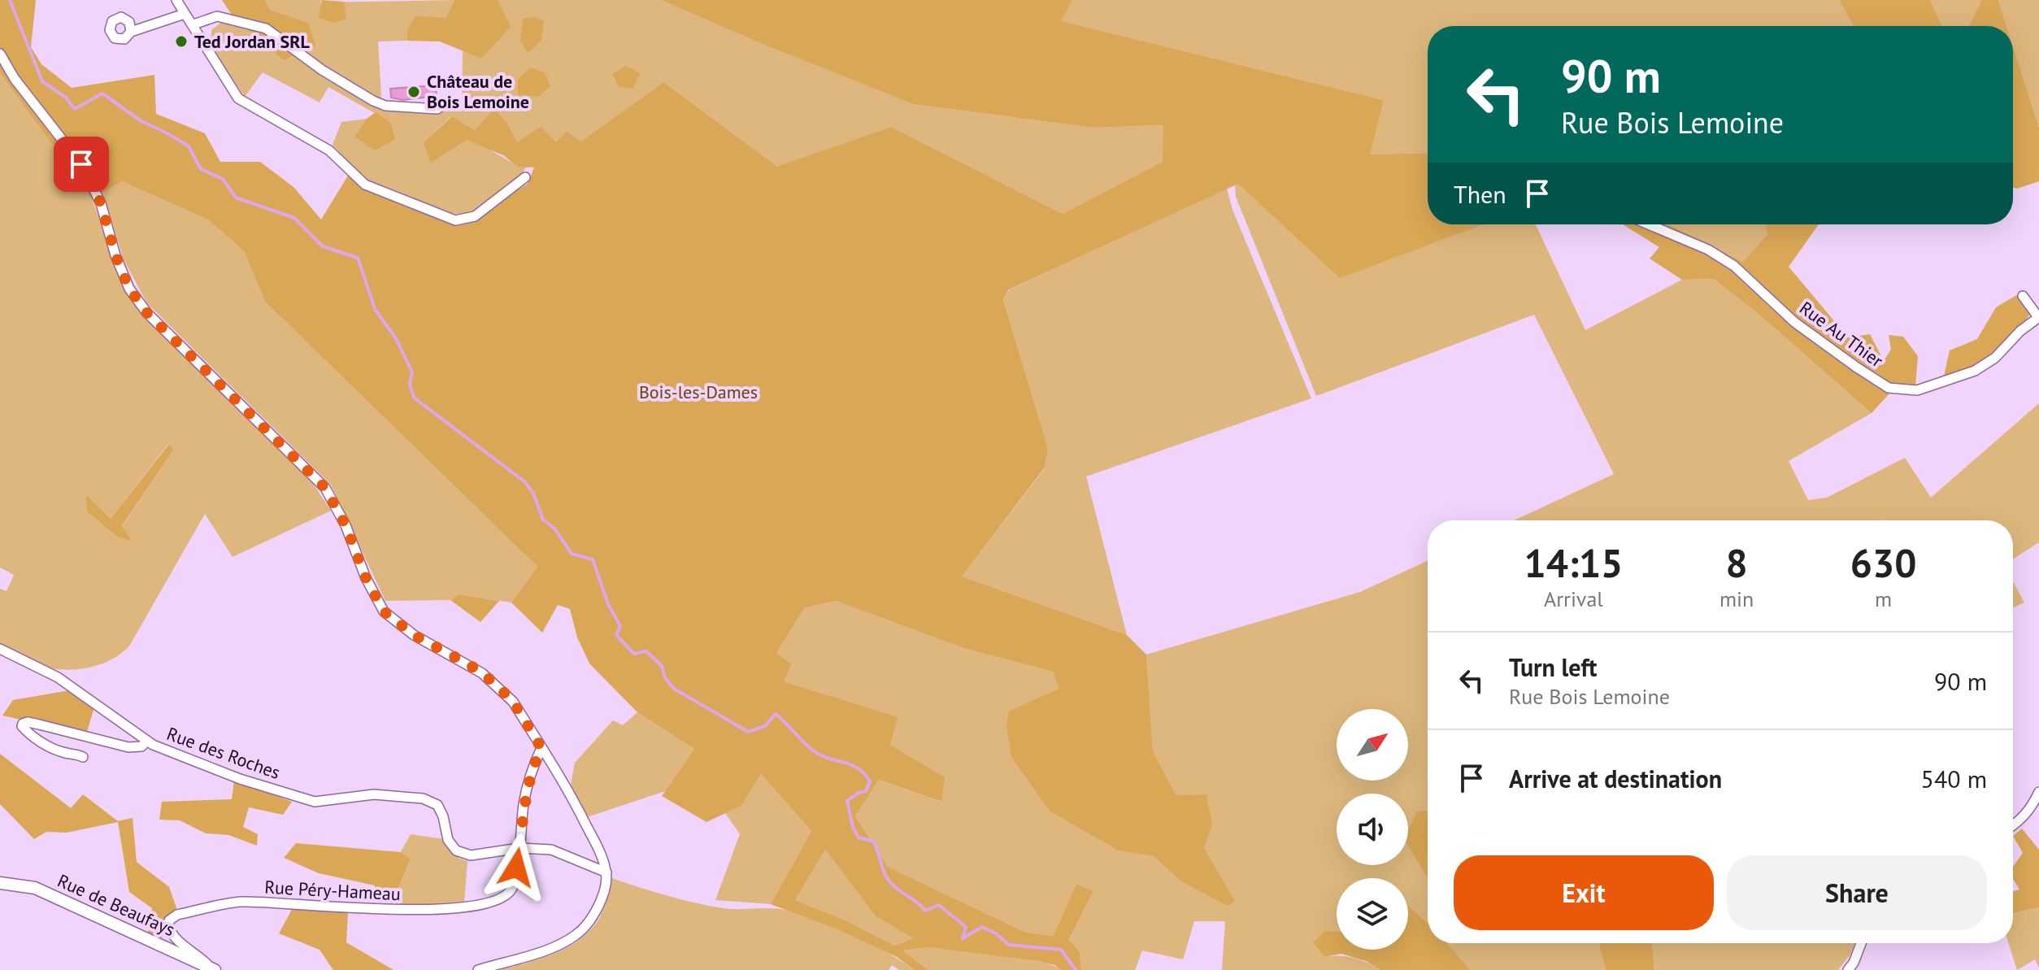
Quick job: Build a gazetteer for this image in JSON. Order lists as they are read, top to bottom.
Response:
{
  "streets": {
    "street": [
      "Rue Au Thier",
      "Rue des Roches",
      "Rue Péry-Hameau",
      "Rue de Beaufays"
    ]
  },
  "crossings": [
    ["Rue des Roches", "Rue Péry-Hameau"],
    ["Rue Péry-Hameau", "Rue de Beaufays"]
  ],
  "parks": ["Bois-les-Dames"],
  "places": ["Ted Jordan SRL", "Château de Bois Lemoine"],
  "north": "top right",
  "page": {
    "turn": ["90 m", "Rue Bois Lemoine"],
    "then": "Then",
    "eta": [
      "14:15",
      "Arrival",
      "8",
      "min",
      "630",
      "m"
    ],
    "list": [
      {
        "name": "Turn left",
        "note": "Rue Bois Lemoine",
        "value": "90 m"
      },
      {
        "name": "Arrive at destination",
        "value": "540 m"
      }
    ],
    "buttons": ["Exit", "Share"]
  }
}
